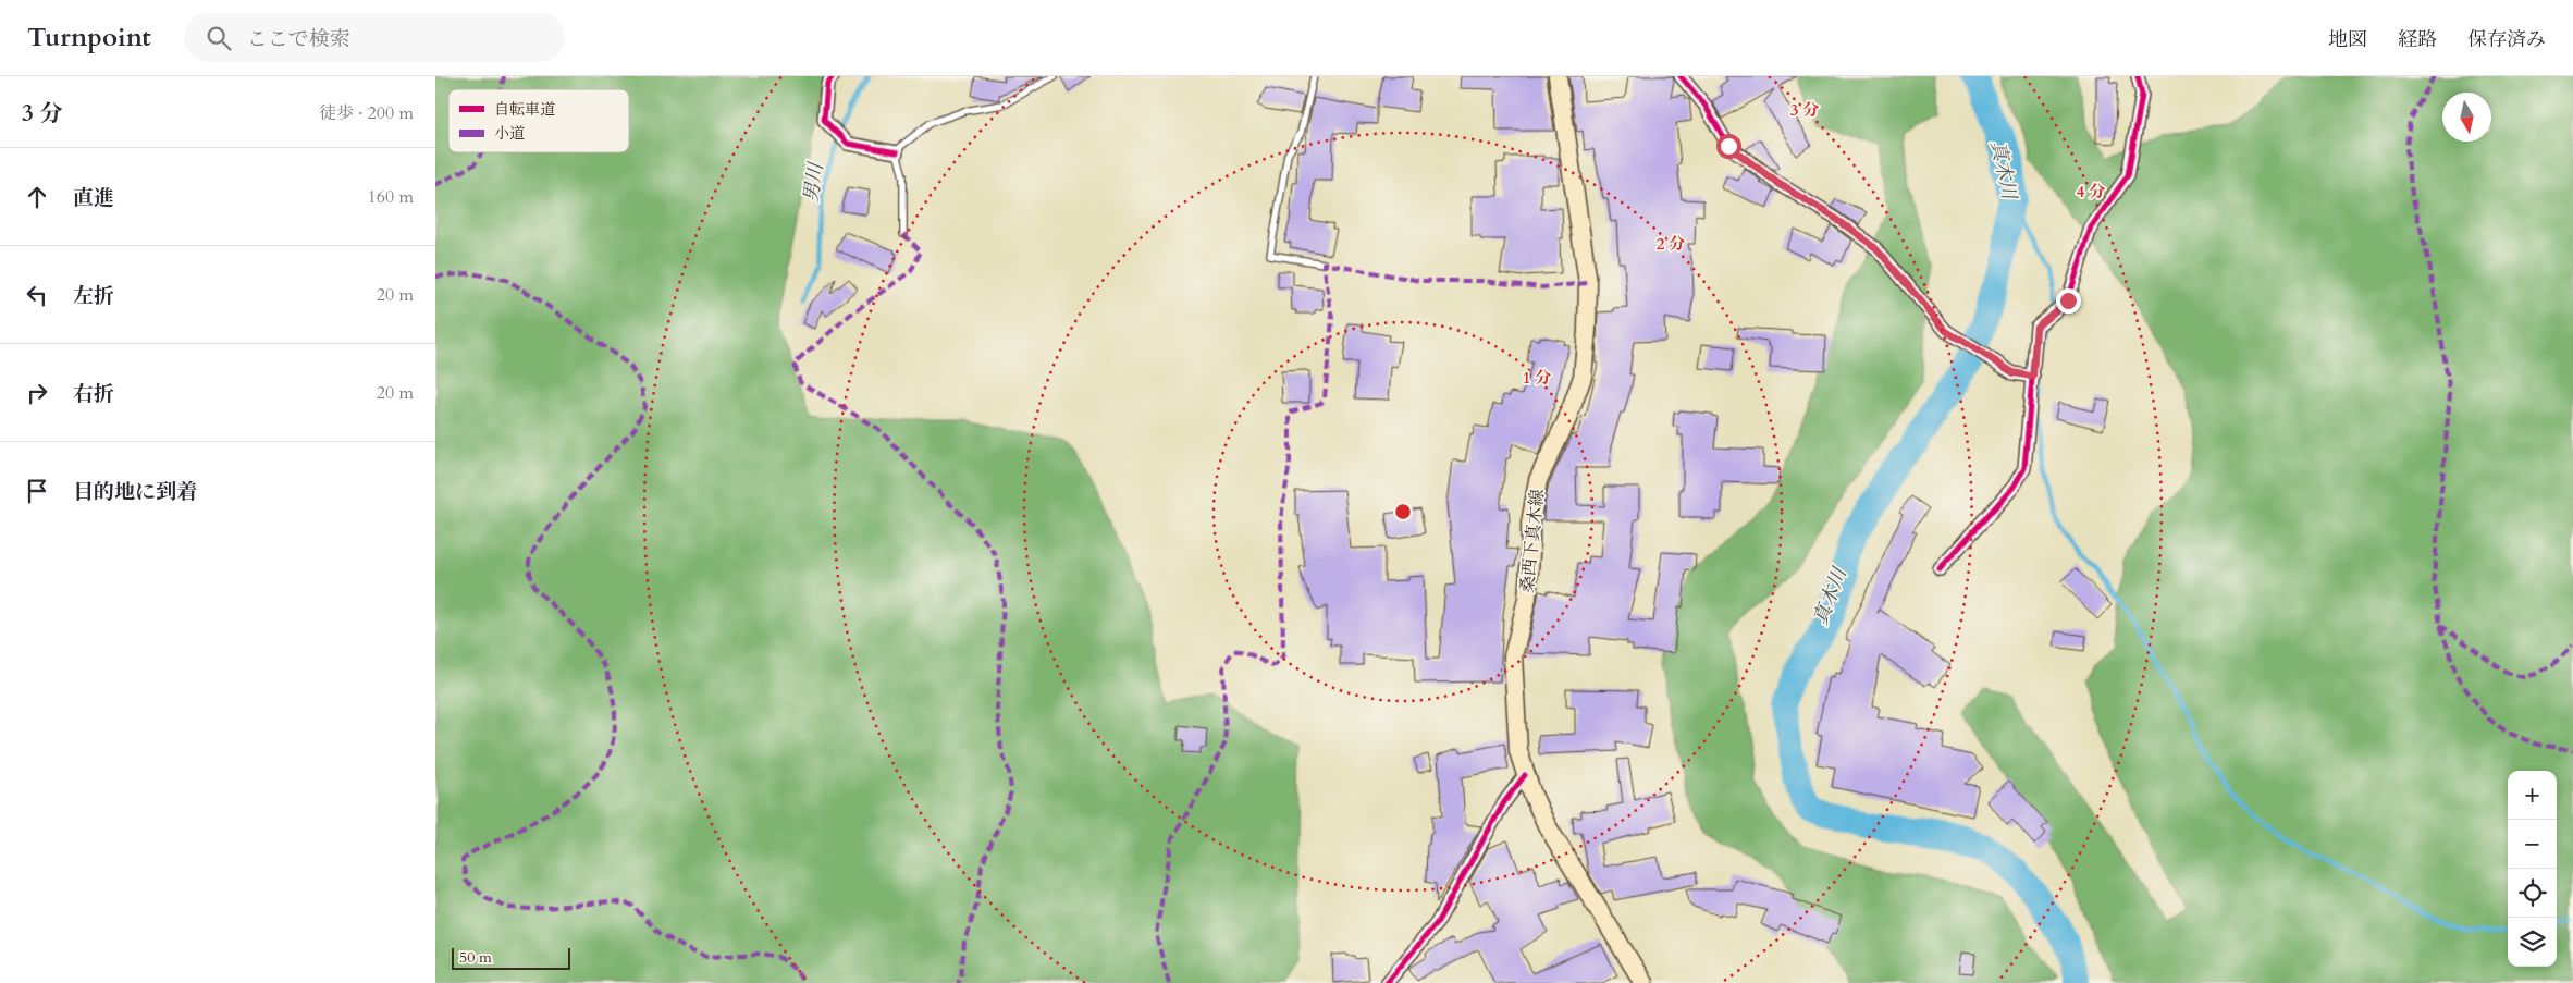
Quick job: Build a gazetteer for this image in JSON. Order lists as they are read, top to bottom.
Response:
{
  "streets": {
    "main road": ["桑西下真木線"]
  },
  "water": ["真木川", "男川"],
  "legend": ["自転車道", "小道"],
  "scale_bar": "50 m",
  "north": "bottom",
  "page": {
    "header": "Turnpoint",
    "search": "ここで検索",
    "nav": ["地図", "経路", "保存済み"],
    "heading": ["3 分", "徒歩 · 200 m"],
    "list": [
      ["直進", "160 m"],
      ["左折", "20 m"],
      ["右折", "20 m"],
      "目的地に到着"
    ],
    "map_buttons": ["+", "−"],
    "scale": "50 m"
  },
  "rings": [
    "3 分",
    "4 分",
    "2 分",
    "1 分"
  ]
}
